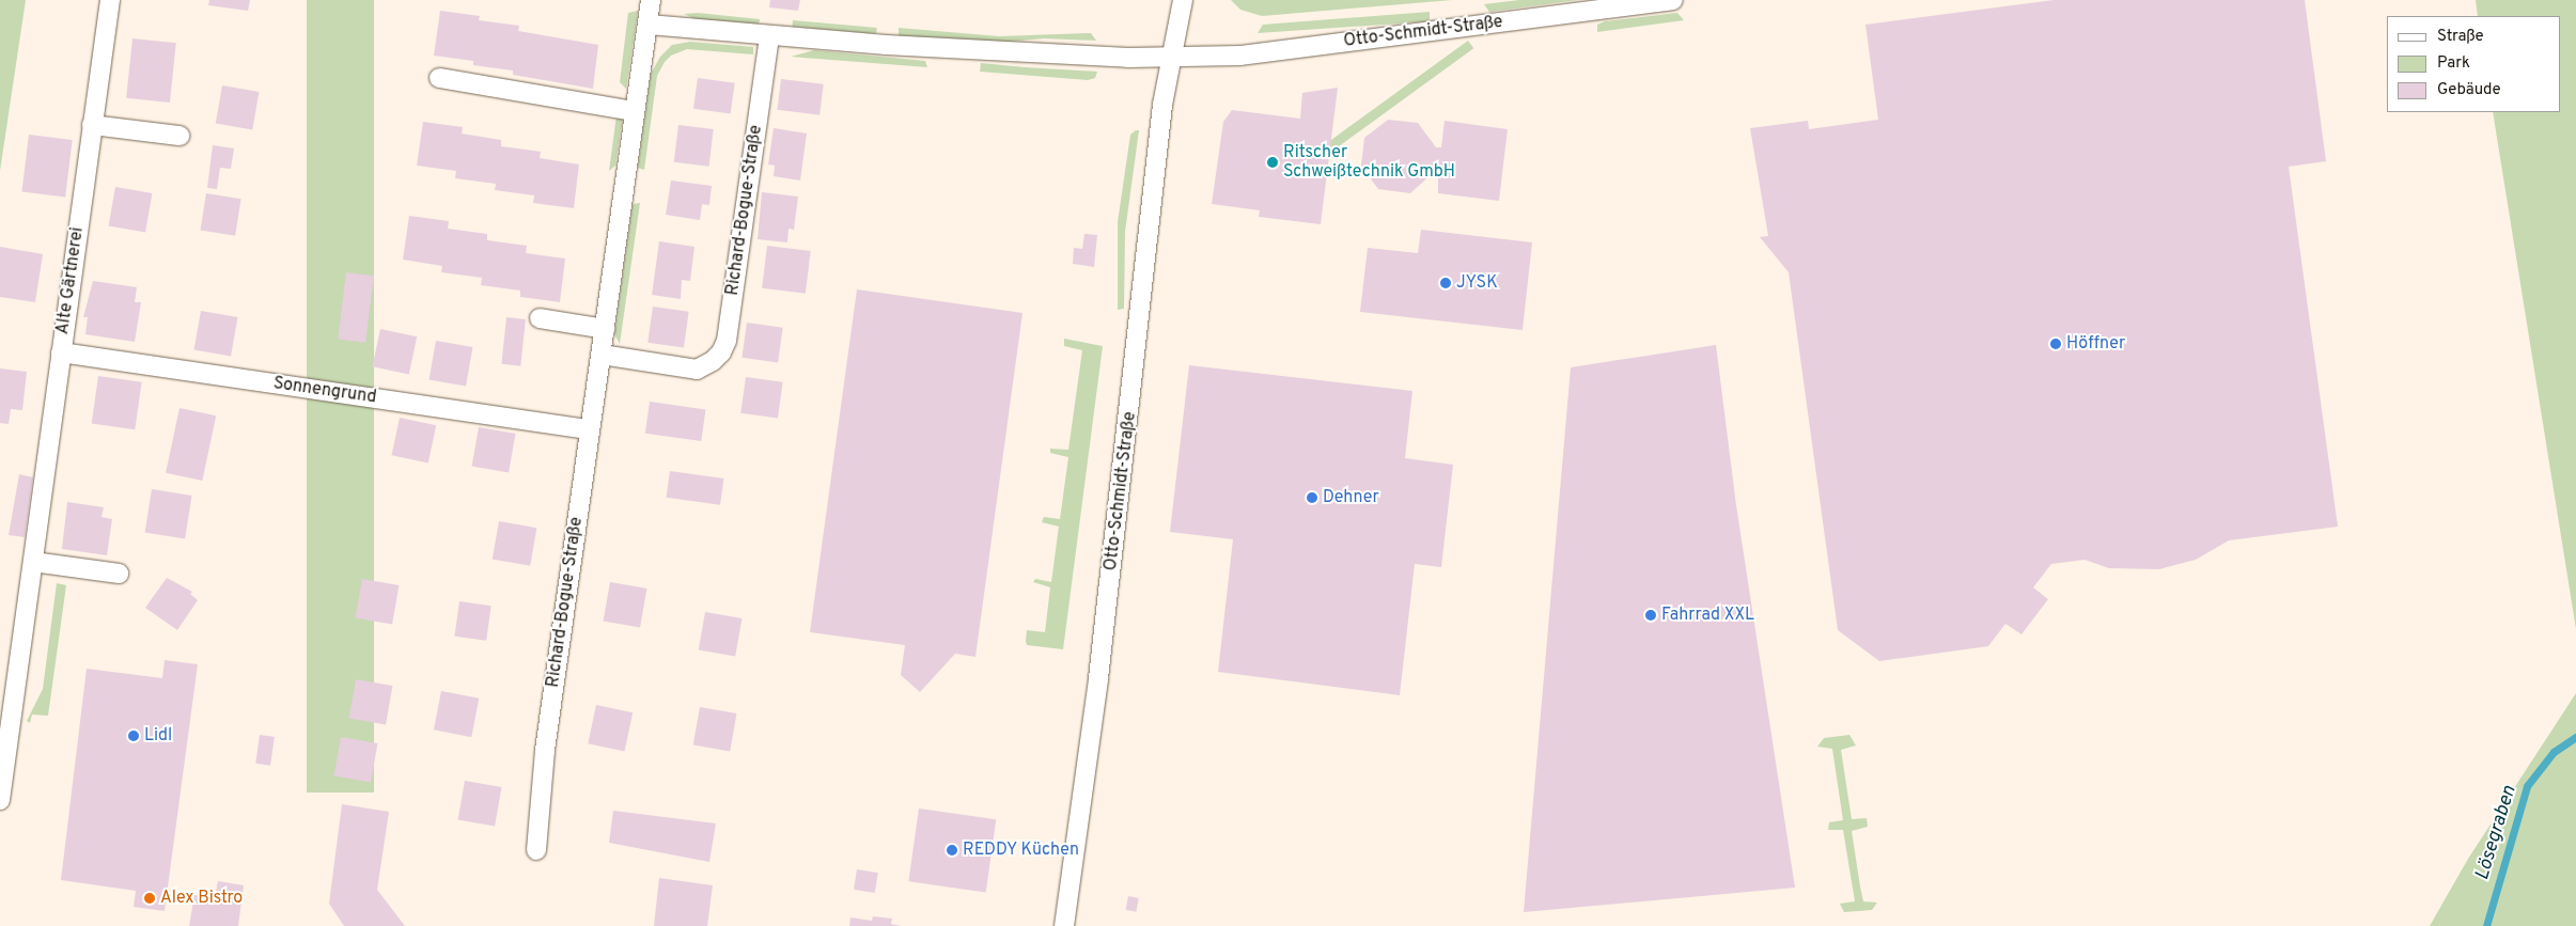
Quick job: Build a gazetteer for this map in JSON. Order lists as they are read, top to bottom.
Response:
{
  "streets": {
    "street": [
      "Otto-Schmidt-Straße",
      "Richard-Bogue-Straße",
      "Alte Gärtnerei",
      "Sonnengrund"
    ]
  },
  "crossings": [
    ["Richard-Bogue-Straße", "Sonnengrund"],
    ["Alte Gärtnerei", "Sonnengrund"]
  ],
  "water": ["Lösegraben"],
  "places": [
    "Ritscher Schweißtechnik GmbH",
    "JYSK",
    "Höffner",
    "Dehner",
    "Fahrrad XXL",
    "Lidl",
    "REDDY Küchen",
    "Alex Bistro"
  ],
  "legend": ["Straße", "Park", "Gebäude"]
}
